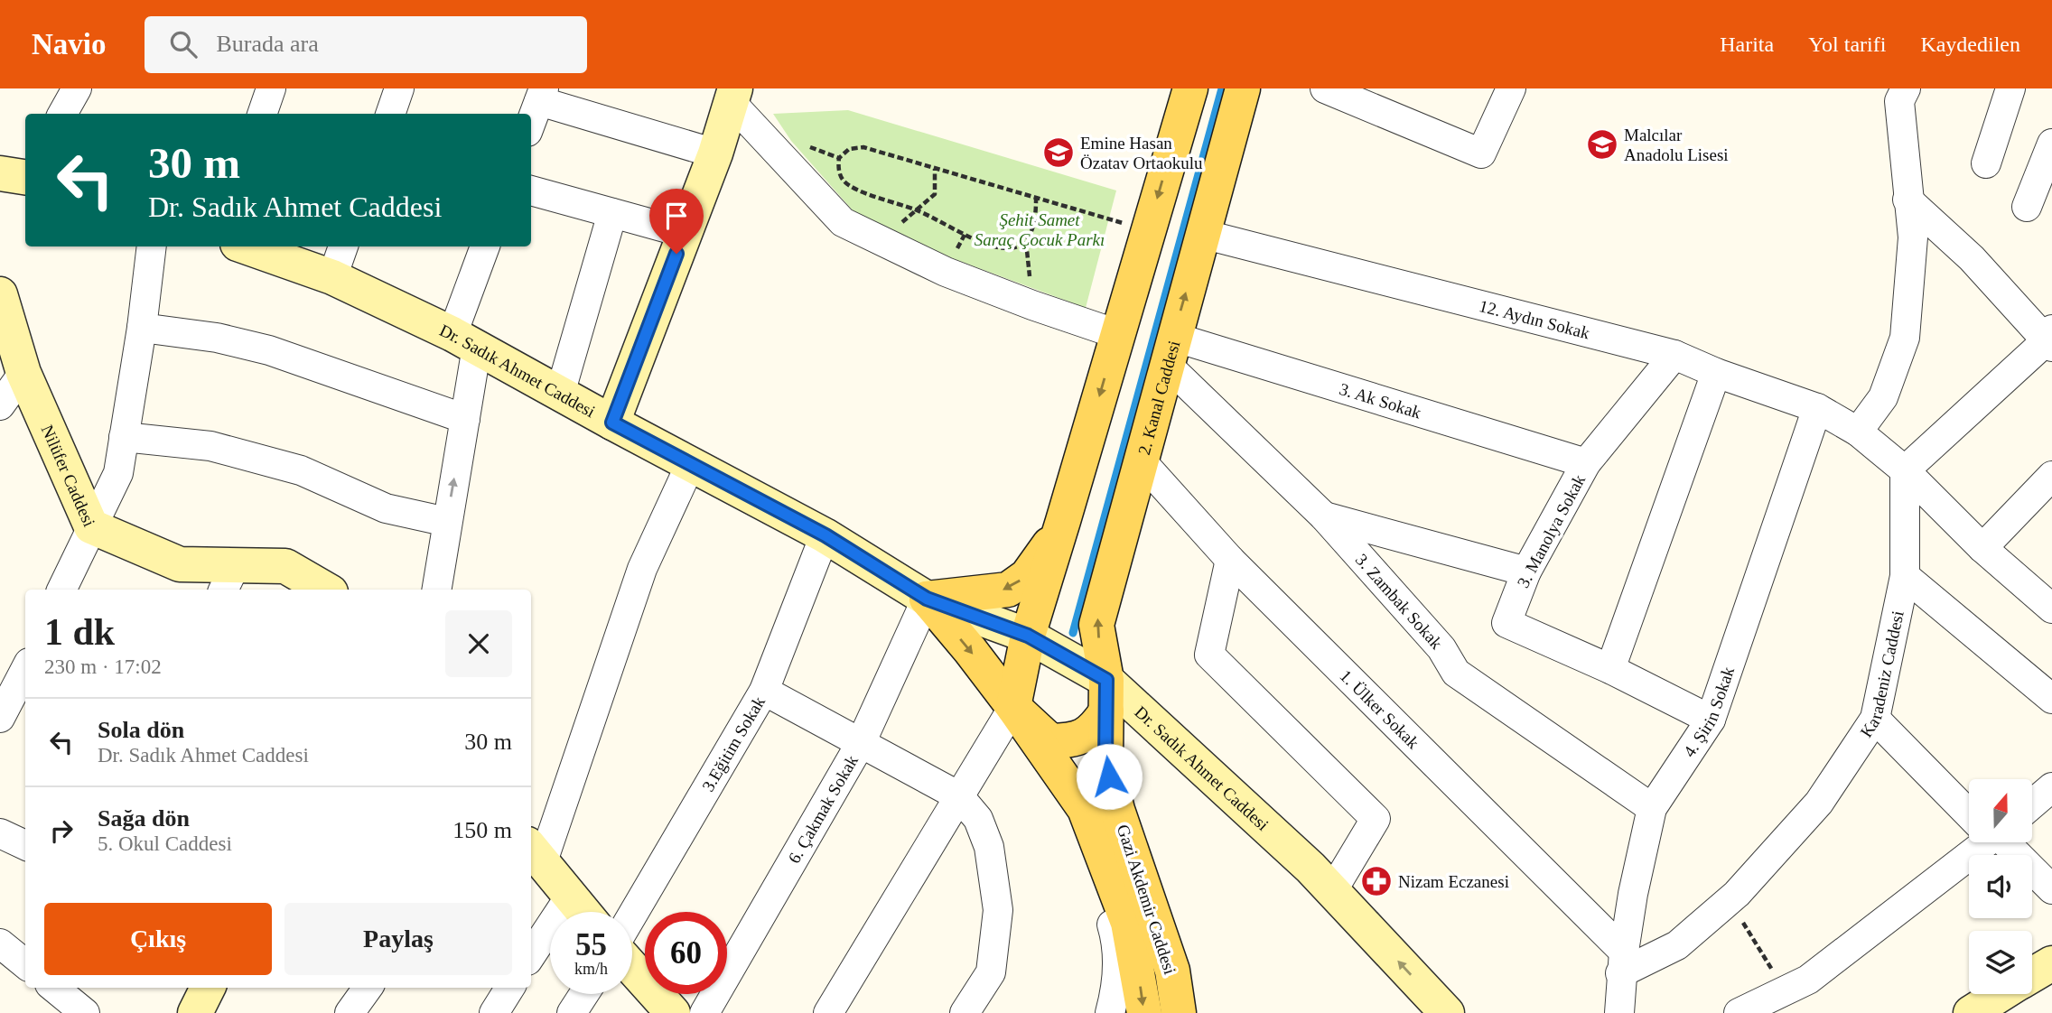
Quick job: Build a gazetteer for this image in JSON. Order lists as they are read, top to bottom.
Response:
{
  "streets": {
    "main road": [
      "Dr. Sadık Ahmet Caddesi",
      "2. Kanal Caddesi",
      "Nilüfer Caddesi",
      "Gazi Akdemir Caddesi"
    ],
    "street": [
      "12. Aydın Sokak",
      "3. Ak Sokak",
      "3. Manolya Sokak",
      "3. Zambak Sokak",
      "Karadeniz Caddesi",
      "1. Ülker Sokak",
      "4. Şirin Sokak",
      "3.Eğitim Sokak",
      "6. Çakmak Sokak"
    ]
  },
  "crossings": [
    ["12. Aydın Sokak", "2. Kanal Caddesi"],
    ["12. Aydın Sokak", "3. Manolya Sokak"],
    ["12. Aydın Sokak", "Karadeniz Caddesi"],
    ["12. Aydın Sokak", "4. Şirin Sokak"],
    ["Dr. Sadık Ahmet Caddesi", "2. Kanal Caddesi"],
    ["Dr. Sadık Ahmet Caddesi", "3.Eğitim Sokak"],
    ["Dr. Sadık Ahmet Caddesi", "6. Çakmak Sokak"],
    ["Dr. Sadık Ahmet Caddesi", "Gazi Akdemir Caddesi"],
    ["2. Kanal Caddesi", "3. Ak Sokak"],
    ["2. Kanal Caddesi", "3. Zambak Sokak"],
    ["2. Kanal Caddesi", "1. Ülker Sokak"],
    ["2. Kanal Caddesi", "Gazi Akdemir Caddesi"],
    ["3. Ak Sokak", "3. Manolya Sokak"],
    ["3. Ak Sokak", "3. Zambak Sokak"],
    ["3. Manolya Sokak", "4. Şirin Sokak"],
    ["3. Zambak Sokak", "4. Şirin Sokak"],
    ["Karadeniz Caddesi", "1. Ülker Sokak"],
    ["Karadeniz Caddesi", "4. Şirin Sokak"],
    ["1. Ülker Sokak", "4. Şirin Sokak"]
  ],
  "parks": ["Şehit Samet Saraç Çocuk Parkı"],
  "places": {
    "school or university": ["Malcılar Anadolu Lisesi", "Emine Hasan Özatav Ortaokulu"],
    "pharmacy": ["Nizam Eczanesi"]
  },
  "north": "top",
  "page": {
    "header": "Navio",
    "search": "Burada ara",
    "nav": ["Harita", "Yol tarifi", "Kaydedilen"],
    "turn": ["30 m", "Dr. Sadık Ahmet Caddesi"],
    "heading": ["1 dk", "230 m · 17:02"],
    "list": [
      {
        "name": "Sola dön",
        "note": "Dr. Sadık Ahmet Caddesi",
        "value": "30 m"
      },
      {
        "name": "Sağa dön",
        "note": "5. Okul Caddesi",
        "value": "150 m"
      }
    ],
    "buttons": ["Çıkış", "Paylaş"],
    "speed": "55 km/h",
    "limit": "60"
  }
}
